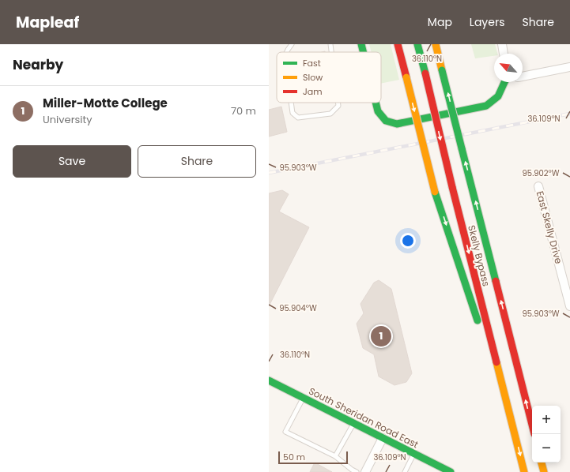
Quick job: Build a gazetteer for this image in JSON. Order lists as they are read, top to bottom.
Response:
{
  "streets": {
    "main road": ["Skelly Bypass", "South Sheridan Road East"],
    "street": ["East Skelly Drive"]
  },
  "legend": ["Fast", "Slow", "Jam"],
  "scale_bar": "50 m",
  "north": "top left",
  "page": {
    "header": "Mapleaf",
    "nav": ["Map", "Layers", "Share"],
    "heading": "Nearby",
    "list": [
      {
        "mark": "1",
        "name": "Miller-Motte College",
        "note": "University",
        "value": "70 m"
      }
    ],
    "buttons": ["Save", "Share"],
    "pins": "1",
    "map_buttons": ["+", "−"],
    "scale": "50 m"
  },
  "coordinates": [
    "36.110°N",
    "36.109°N",
    "95.903°W",
    "95.902°W",
    "95.904°W"
  ]
}
